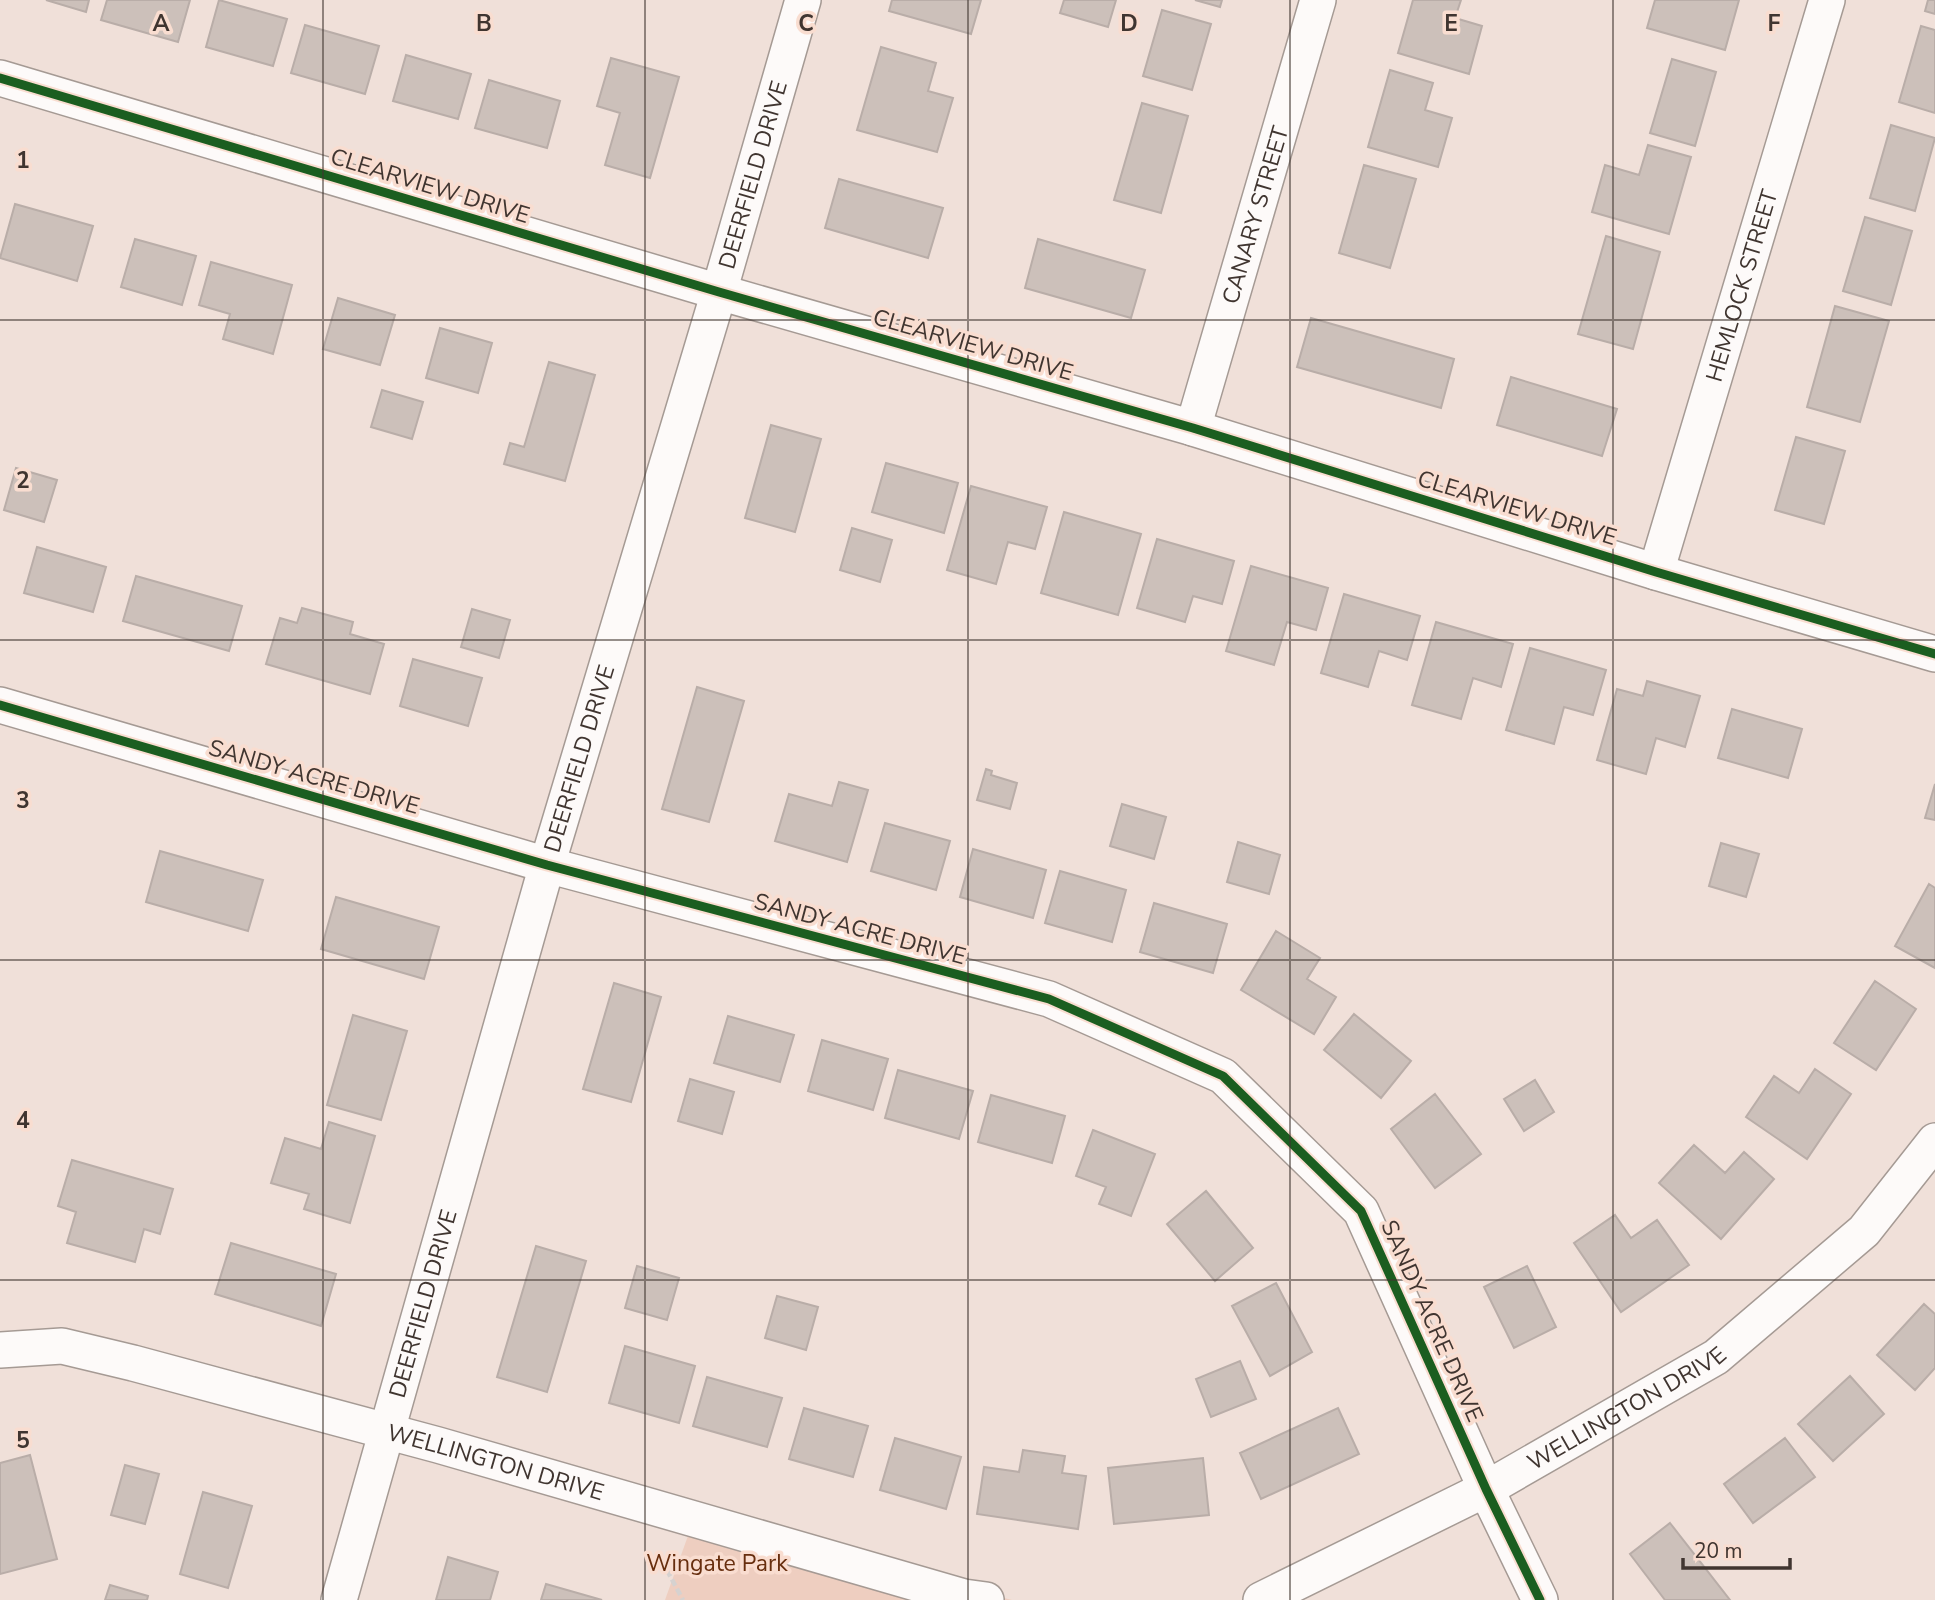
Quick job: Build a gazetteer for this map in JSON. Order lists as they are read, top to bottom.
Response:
{
  "streets": {
    "street": [
      "DEERFIELD DRIVE",
      "CLEARVIEW DRIVE",
      "CANARY STREET",
      "HEMLOCK STREET",
      "SANDY ACRE DRIVE",
      "WELLINGTON DRIVE"
    ]
  },
  "crossings": [
    ["DEERFIELD DRIVE", "CLEARVIEW DRIVE"],
    ["DEERFIELD DRIVE", "SANDY ACRE DRIVE"],
    ["DEERFIELD DRIVE", "WELLINGTON DRIVE"],
    ["CLEARVIEW DRIVE", "CANARY STREET"],
    ["CLEARVIEW DRIVE", "HEMLOCK STREET"],
    ["SANDY ACRE DRIVE", "WELLINGTON DRIVE"]
  ],
  "parks": ["Wingate Park"],
  "scale_bar": "20 m",
  "grid": {
    "columns": [
      "A",
      "B",
      "C",
      "D",
      "E",
      "F"
    ],
    "rows": [
      "1",
      "2",
      "3",
      "4",
      "5"
    ]
  }
}
